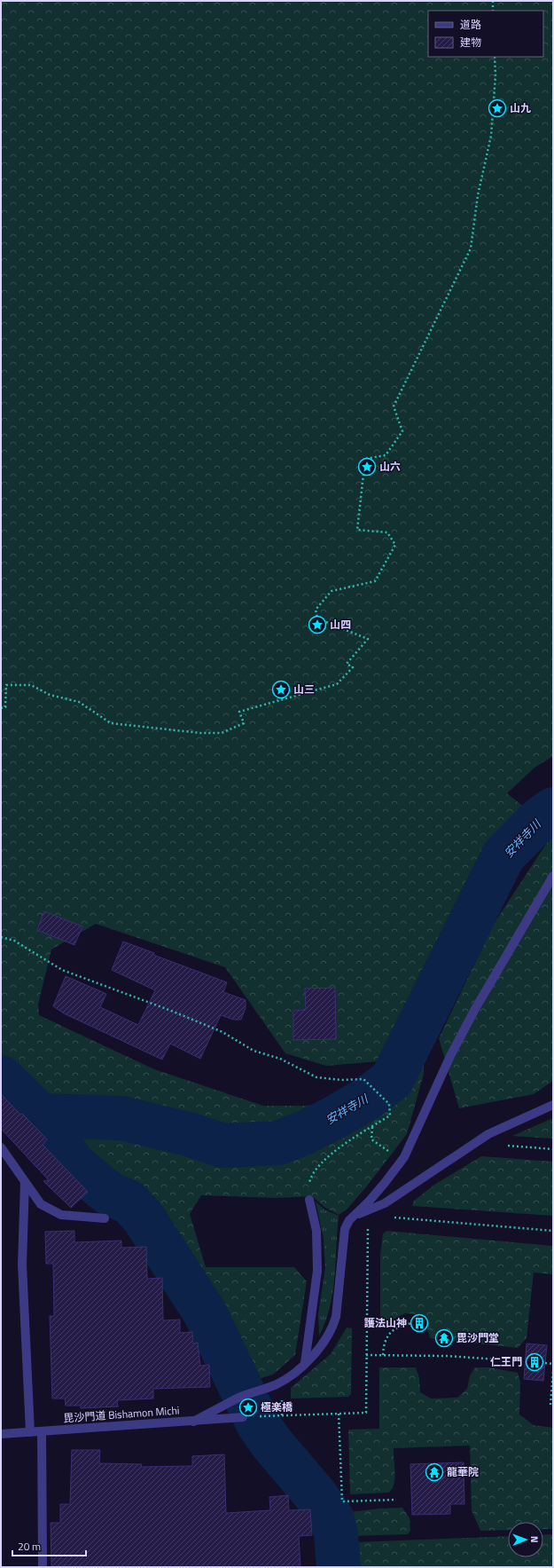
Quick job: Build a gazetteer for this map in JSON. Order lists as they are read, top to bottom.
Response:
{
  "streets": {
    "street": ["毘沙門道 Bishamon Michi"]
  },
  "water": ["安祥寺川"],
  "places": {
    "place": [
      "山九",
      "山六",
      "山四",
      "山三",
      "極楽橋"
    ],
    "building": ["護法山神", "仁王門"],
    "temple": ["毘沙門堂", "龍華院"]
  },
  "legend": ["道路", "建物"],
  "scale_bar": "20 m",
  "north": "right"
}
